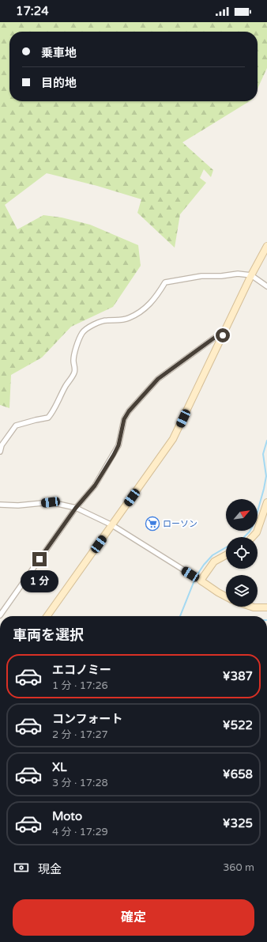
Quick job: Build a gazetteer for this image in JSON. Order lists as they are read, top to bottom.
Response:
{
  "places": {
    "supermarket": ["ローソン"]
  },
  "north": "top right",
  "page": {
    "status": "17:24",
    "banner": ["乗車地", "目的地"],
    "bubble": "1 分",
    "heading": "車両を選択",
    "list": [
      {
        "name": "エコノミー",
        "note": "1 分 · 17:26",
        "value": "¥387"
      },
      {
        "name": "コンフォート",
        "note": "2 分 · 17:27",
        "value": "¥522"
      },
      {
        "name": "XL",
        "note": "3 分 · 17:28",
        "value": "¥658"
      },
      {
        "name": "Moto",
        "note": "4 分 · 17:29",
        "value": "¥325"
      }
    ],
    "pay": ["現金", "360 m"],
    "buttons": "確定"
  }
}
